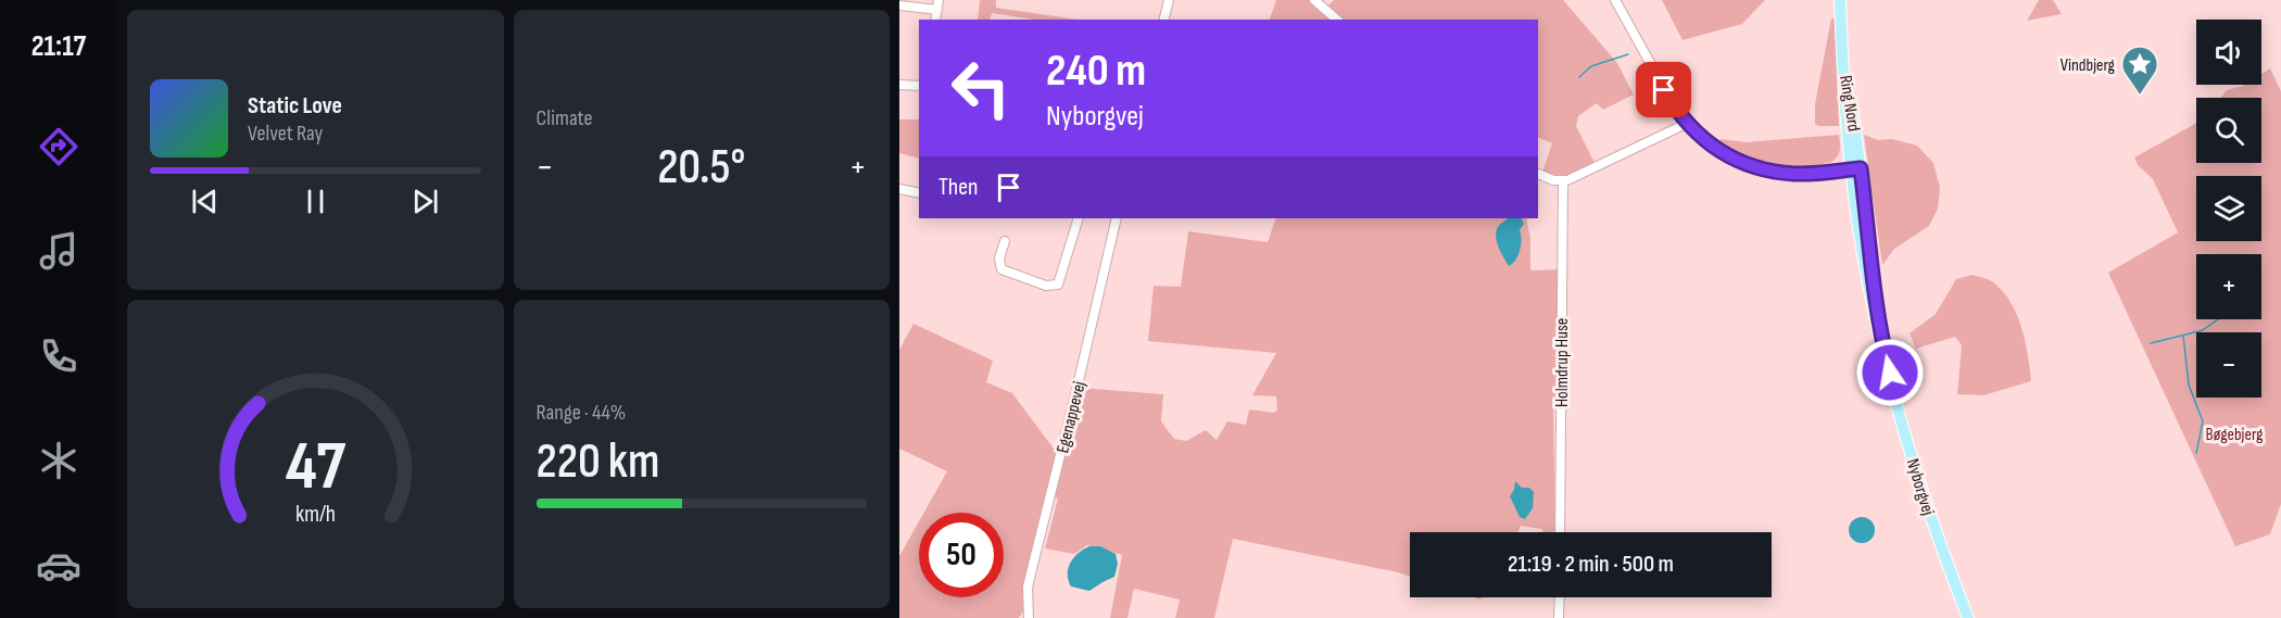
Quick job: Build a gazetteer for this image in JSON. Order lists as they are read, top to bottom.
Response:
{
  "streets": {
    "main road": ["Ring Nord", "Nyborgvej"],
    "street": ["Holmdrup Huse", "Egenappevej"]
  },
  "crossings": [
    ["Ring Nord", "Nyborgvej"]
  ],
  "parks": ["Bøgebjerg"],
  "places": {
    "place": ["Vindbjerg"]
  },
  "page": {
    "tabs": "21:17",
    "tile": [
      "Climate",
      ["Range · 44%", "220 km"]
    ],
    "map_buttons": ["+", "−"],
    "turn": ["240 m", "Nyborgvej"],
    "song": ["Static Love", "Velvet Ray"],
    "heat": ["−", "20.5°", "+"],
    "then": "Then",
    "limit": "50",
    "trip": "21:19 · 2 min · 500 m",
    "gauge": ["47", "km/h"]
  }
}
